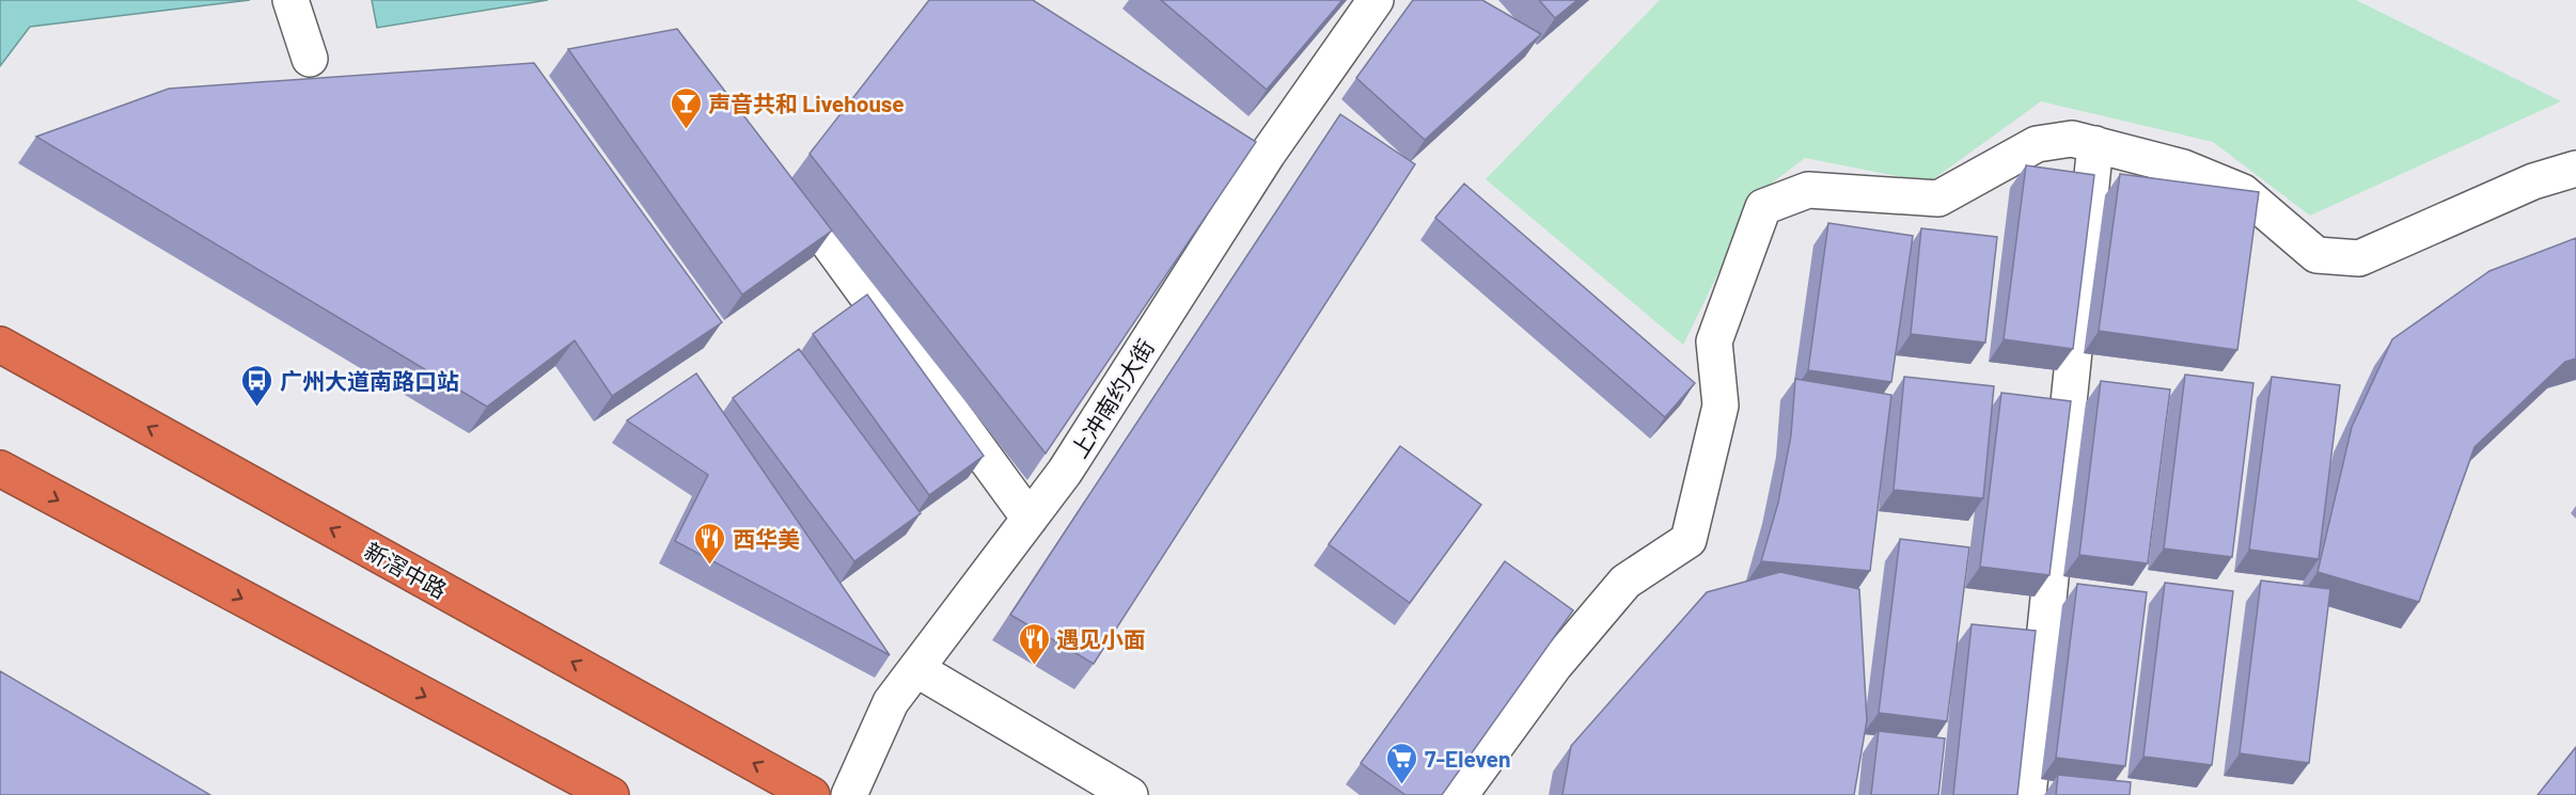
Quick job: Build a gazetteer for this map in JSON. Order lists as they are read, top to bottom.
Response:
{
  "streets": {
    "highway": ["新滘中路"],
    "street": ["上冲南约大街"]
  },
  "places": {
    "bar": ["声音共和 Livehouse"],
    "bus stop": ["广州大道南路口站"],
    "restaurant": ["西华美", "遇见小面"],
    "supermarket": ["7-Eleven"]
  }
}
